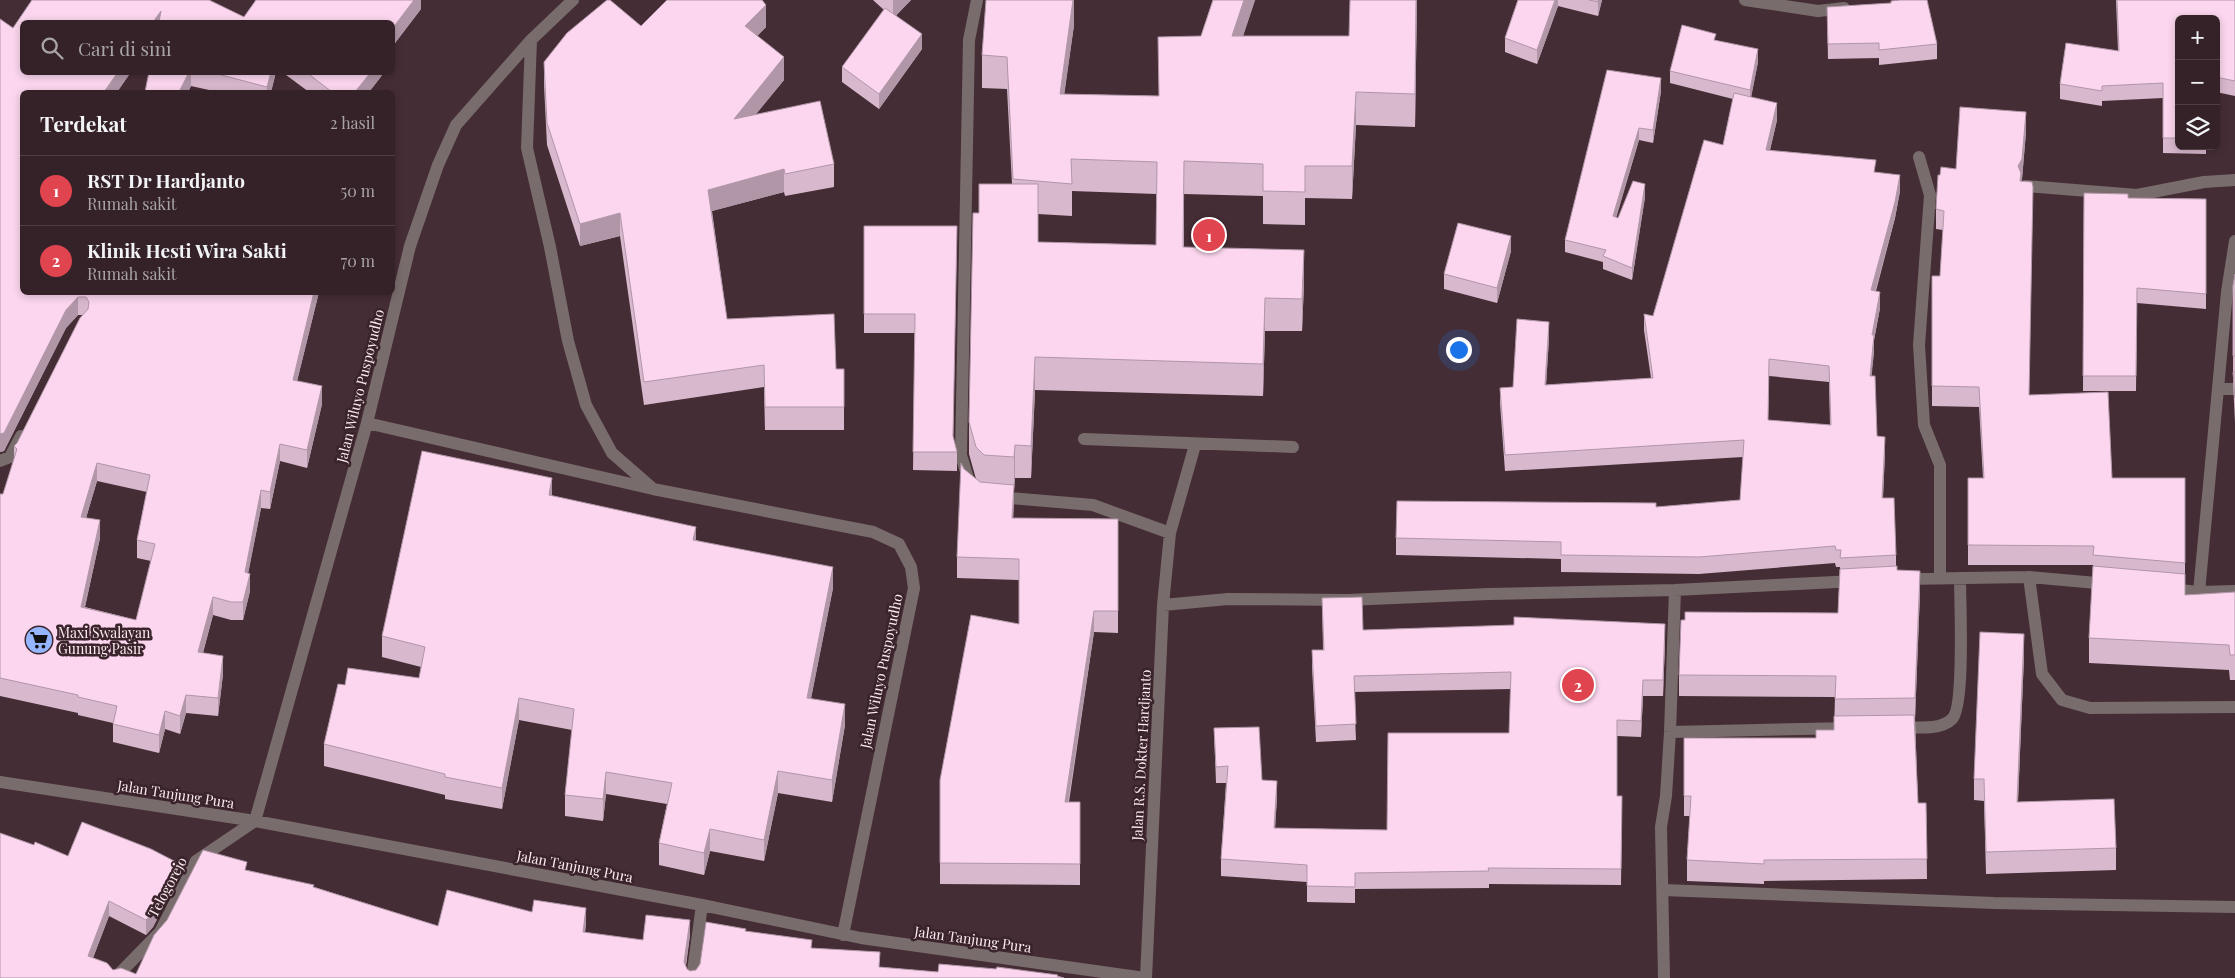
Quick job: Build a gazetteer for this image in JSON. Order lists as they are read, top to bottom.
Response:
{
  "streets": {
    "street": [
      "Jalan Wiluyo Puspoyudho",
      "Jalan R.S. Dokter Hardjanto",
      "Jalan Tanjung Pura",
      "Telogorejo"
    ]
  },
  "crossings": [
    ["Jalan Wiluyo Puspoyudho", "Jalan Tanjung Pura"],
    ["Jalan Wiluyo Puspoyudho", "Telogorejo"],
    ["Jalan R.S. Dokter Hardjanto", "Jalan Tanjung Pura"],
    ["Jalan Tanjung Pura", "Telogorejo"]
  ],
  "places": {
    "supermarket": ["Maxi Swalayan Gunung Pasir"]
  },
  "page": {
    "map_buttons": ["+", "−"],
    "search": "Cari di sini",
    "heading": ["Terdekat", "2 hasil"],
    "list": [
      {
        "mark": "1",
        "name": "RST Dr Hardjanto",
        "note": "Rumah sakit",
        "value": "50 m"
      },
      {
        "mark": "2",
        "name": "Klinik Hesti Wira Sakti",
        "note": "Rumah sakit",
        "value": "70 m"
      }
    ],
    "pins": ["1", "2"]
  }
}
